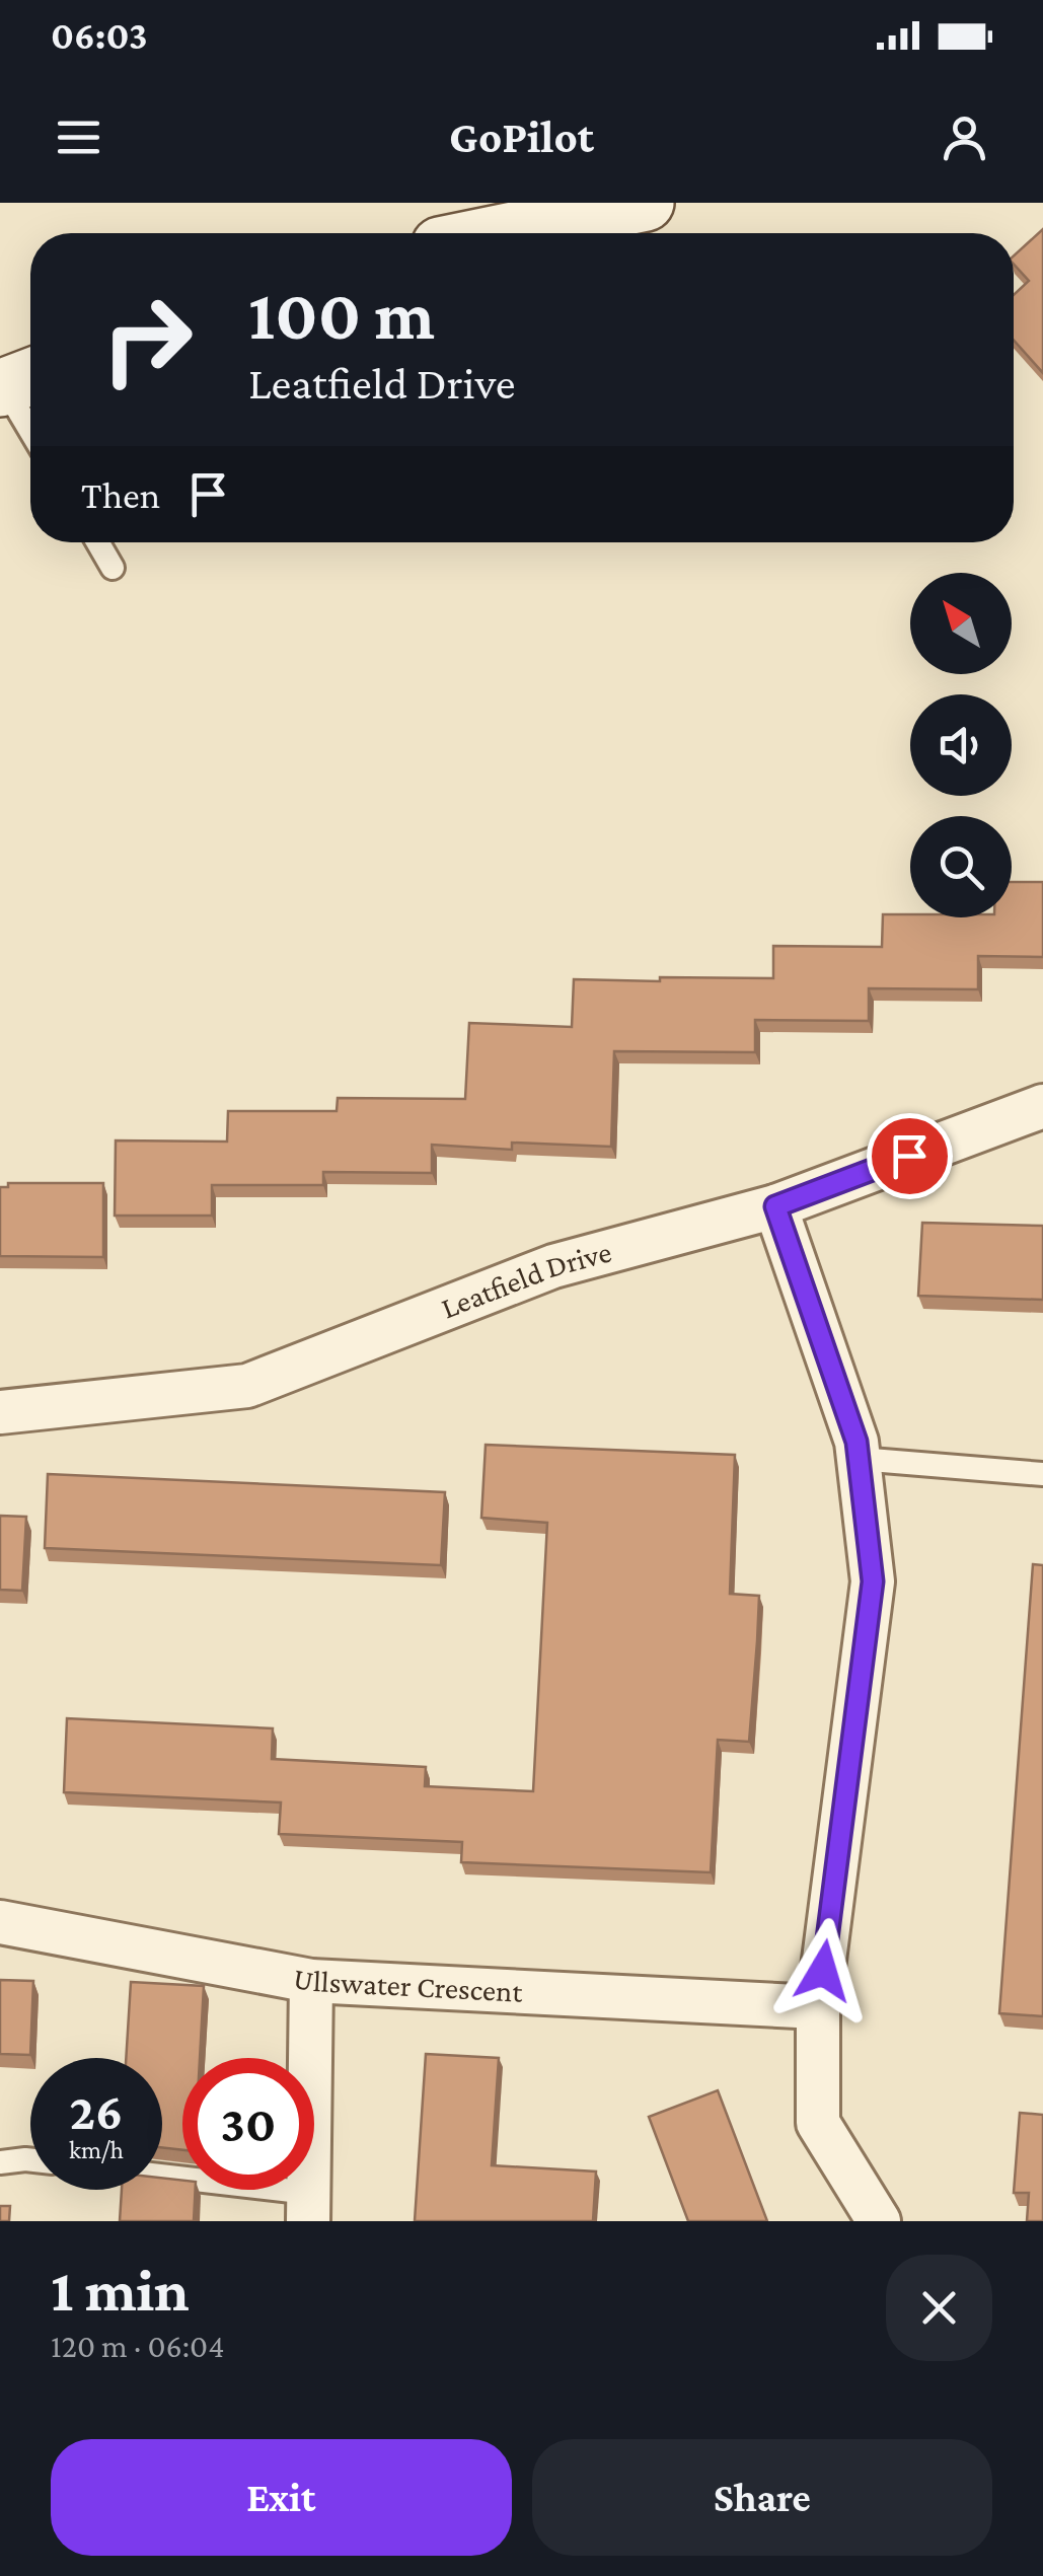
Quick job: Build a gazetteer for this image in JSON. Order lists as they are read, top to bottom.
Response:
{
  "streets": {
    "street": ["Leatfield Drive", "Ullswater Crescent"]
  },
  "north": "top left",
  "page": {
    "status": "06:03",
    "header": "GoPilot",
    "turn": ["100 m", "Leatfield Drive"],
    "then": "Then",
    "speed": "26 km/h",
    "limit": "30",
    "heading": ["1 min", "120 m · 06:04"],
    "buttons": ["Exit", "Share"]
  }
}
